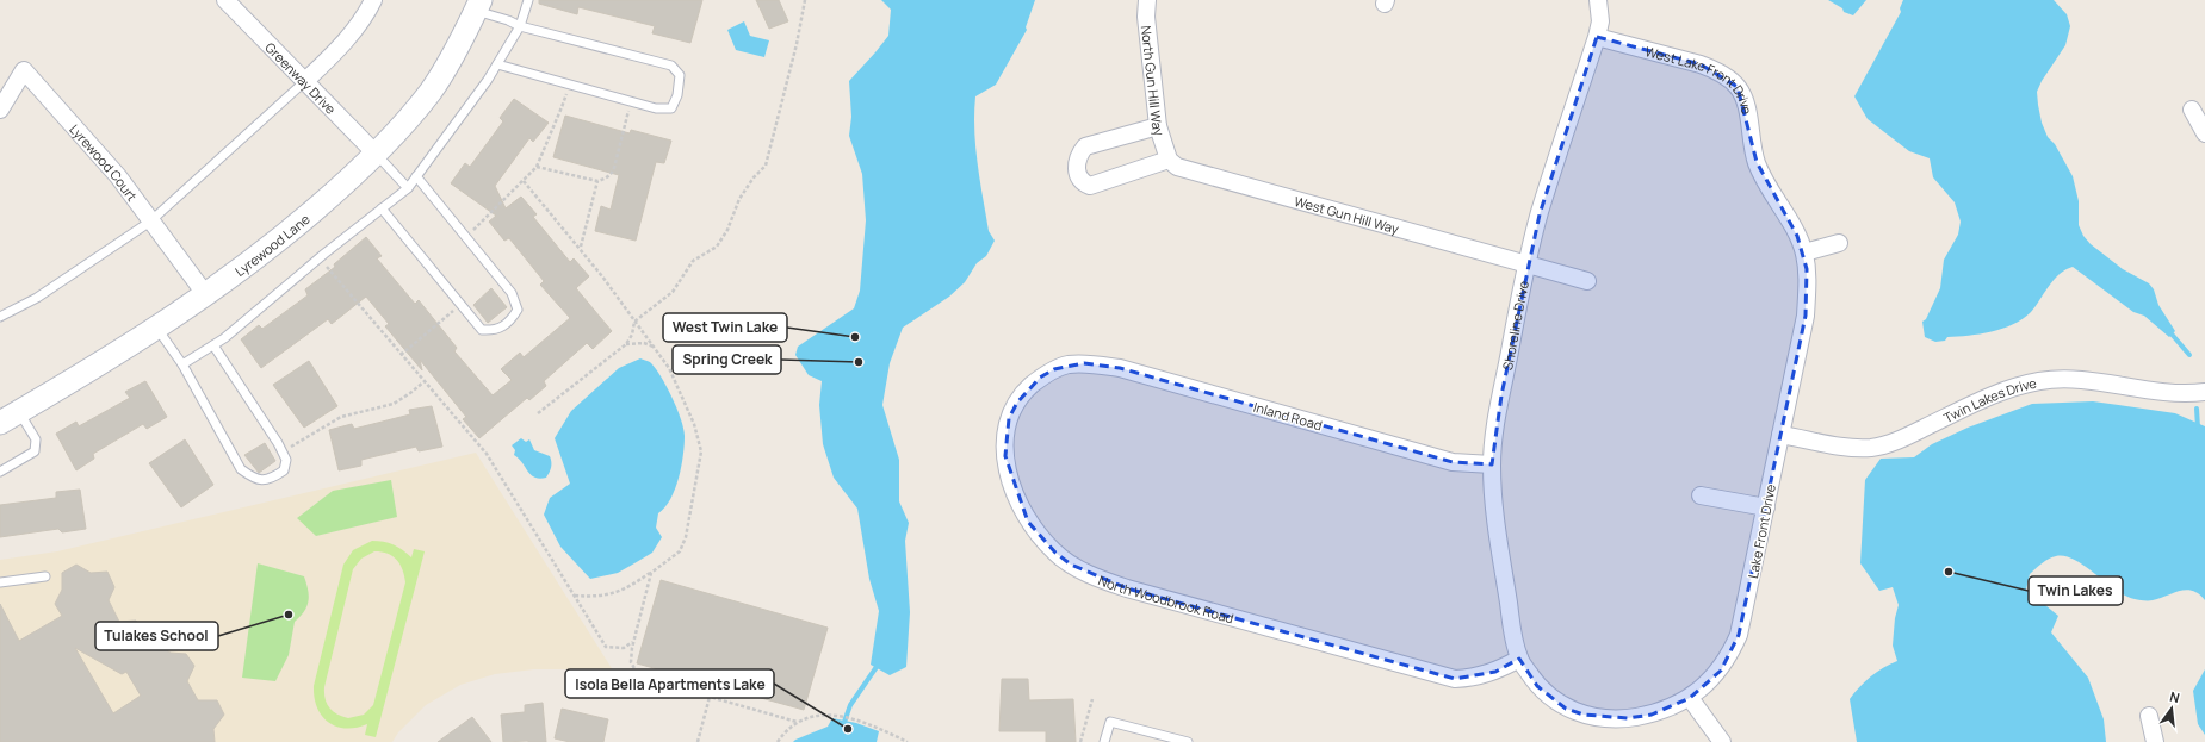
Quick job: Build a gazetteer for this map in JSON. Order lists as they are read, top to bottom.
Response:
{
  "streets": {
    "street": [
      "Greenway Drive",
      "North Gun Hill Way",
      "West Lake Front Drive",
      "Lyrewood Court",
      "West Gun Hill Way",
      "Lyrewood Lane",
      "Shoreline Drive",
      "Twin Lakes Drive",
      "Inland Road",
      "Lake Front Drive",
      "North Woodbrook Road"
    ]
  },
  "crossings": [
    ["Greenway Drive", "Lyrewood Lane"],
    ["North Gun Hill Way", "West Gun Hill Way"],
    ["West Lake Front Drive", "Shoreline Drive"],
    ["West Lake Front Drive", "Lake Front Drive"],
    ["Lyrewood Court", "Lyrewood Lane"],
    ["West Gun Hill Way", "Shoreline Drive"],
    ["Shoreline Drive", "Inland Road"],
    ["Shoreline Drive", "Lake Front Drive"],
    ["Shoreline Drive", "North Woodbrook Road"],
    ["Twin Lakes Drive", "Lake Front Drive"],
    ["Inland Road", "North Woodbrook Road"],
    ["Lake Front Drive", "North Woodbrook Road"]
  ],
  "places": [
    "West Twin Lake",
    "Spring Creek",
    "Twin Lakes",
    "Tulakes School",
    "Isola Bella Apartments Lake"
  ],
  "north": "top"
}
